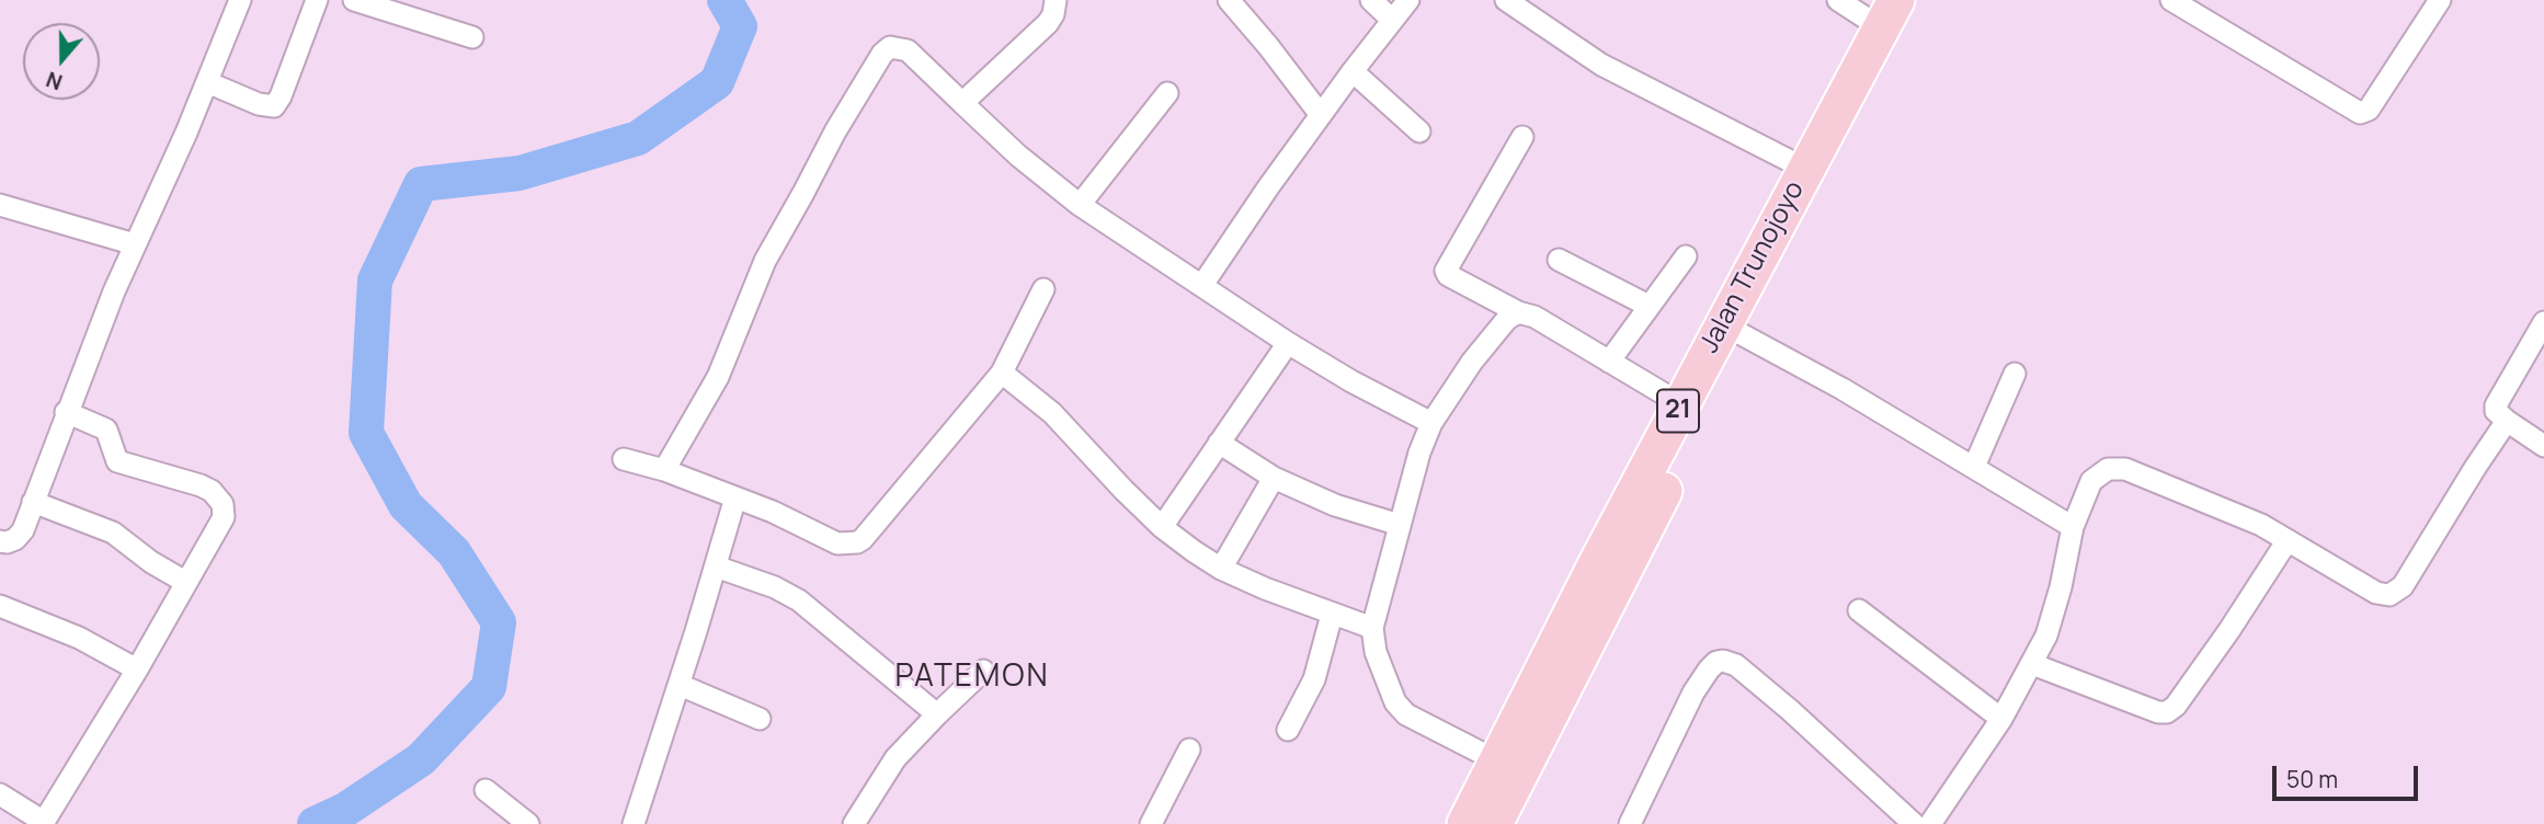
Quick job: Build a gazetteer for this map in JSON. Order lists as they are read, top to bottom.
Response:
{
  "streets": {
    "highway": ["Jalan Trunojoyo", "21"]
  },
  "districts": ["PATEMON"],
  "scale_bar": "50 m",
  "north": "bottom"
}
